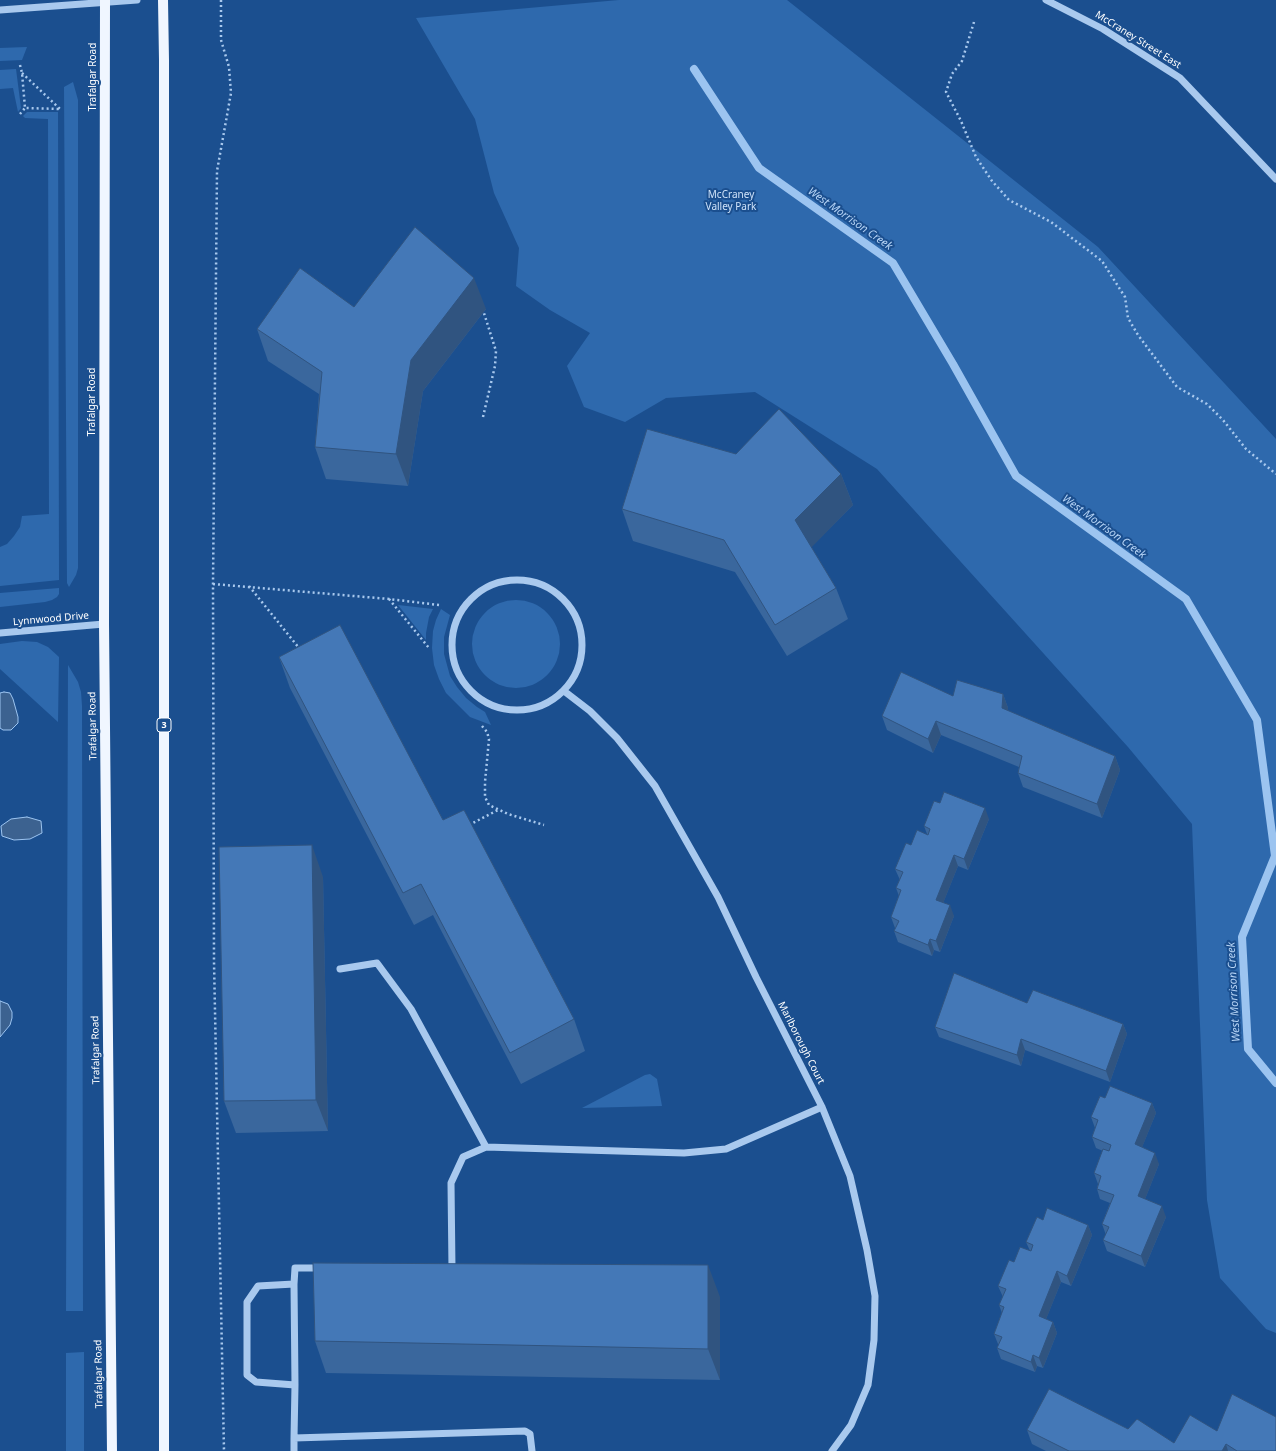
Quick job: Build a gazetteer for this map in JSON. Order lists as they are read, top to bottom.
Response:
{
  "streets": {
    "main road": ["Trafalgar Road", "3"],
    "street": ["McCraney Street East", "Lynnwood Drive", "Marlborough Court"]
  },
  "crossings": [
    ["Trafalgar Road", "Lynnwood Drive"]
  ],
  "water": ["West Morrison Creek"],
  "parks": ["McCraney Valley Park"]
}
